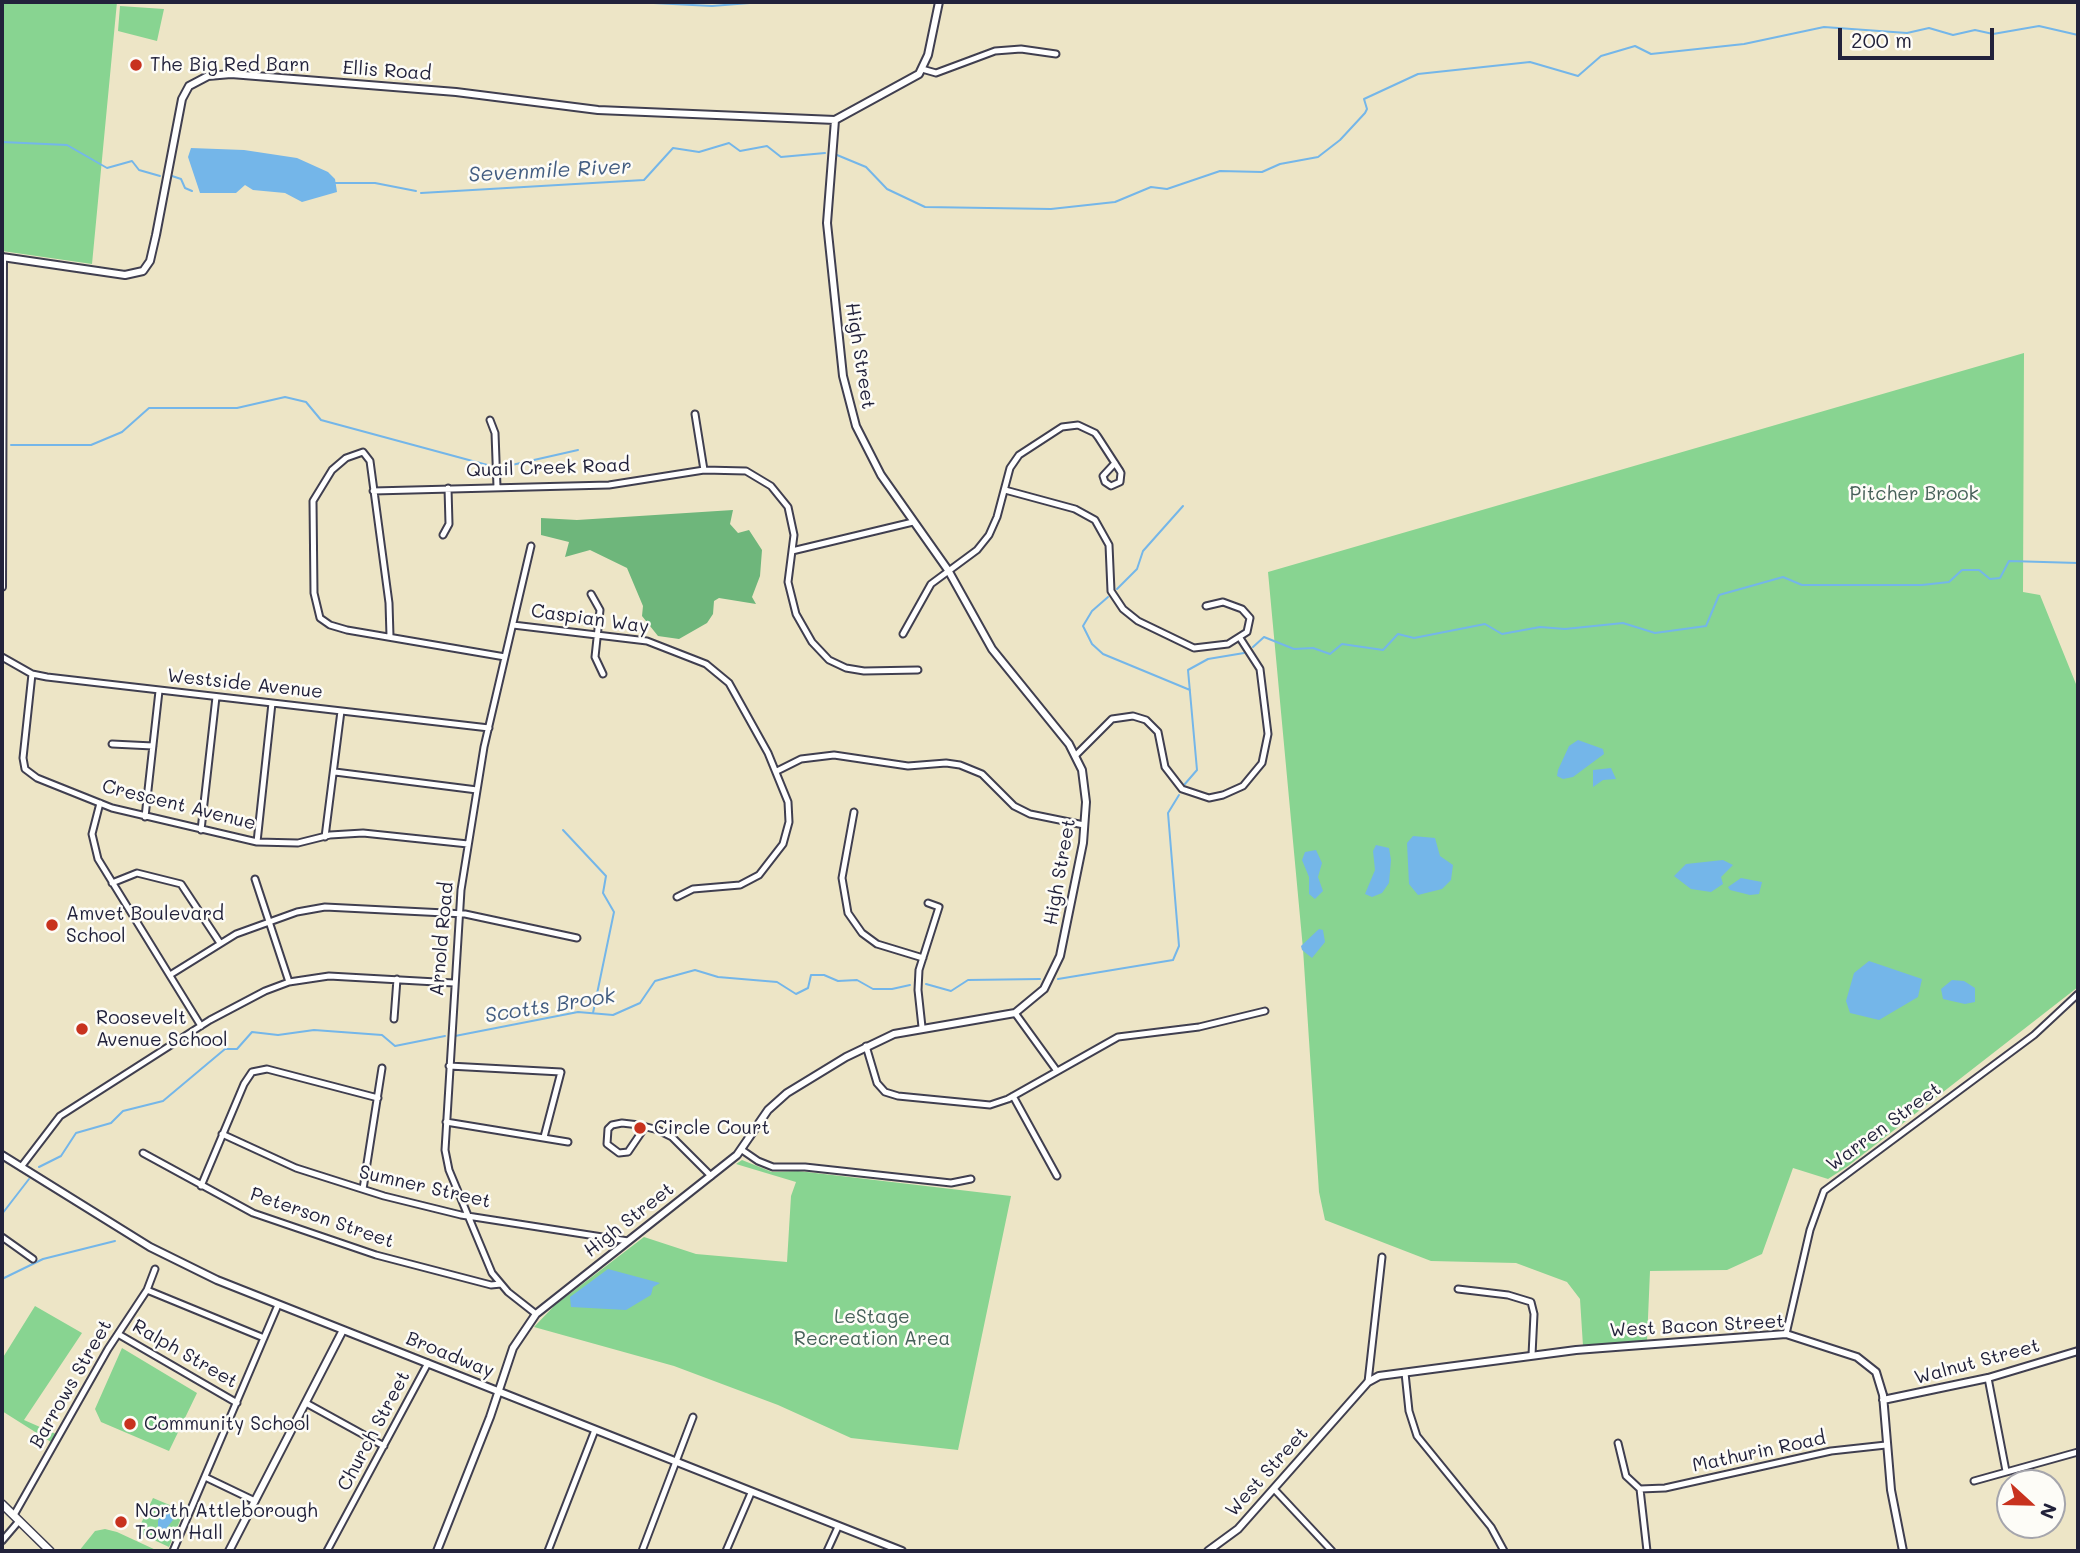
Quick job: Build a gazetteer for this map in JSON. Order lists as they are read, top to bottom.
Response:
{
  "streets": {
    "street": [
      "Ellis Road",
      "High Street",
      "Quail Creek Road",
      "Caspian Way",
      "Westside Avenue",
      "Crescent Avenue",
      "Arnold Road",
      "Warren Street",
      "Sumner Street",
      "Peterson Street",
      "West Bacon Street",
      "Ralph Street",
      "Broadway",
      "Walnut Street",
      "Barrows Street",
      "Church Street",
      "Mathurin Road",
      "West Street"
    ]
  },
  "crossings": [
    ["Ellis Road", "High Street"],
    ["High Street", "Arnold Road"],
    ["High Street", "Sumner Street"],
    ["High Street", "Broadway"],
    ["Caspian Way", "Arnold Road"],
    ["Westside Avenue", "Crescent Avenue"],
    ["Westside Avenue", "Arnold Road"],
    ["Crescent Avenue", "Arnold Road"],
    ["Arnold Road", "Sumner Street"],
    ["Arnold Road", "Peterson Street"],
    ["Warren Street", "West Bacon Street"],
    ["West Bacon Street", "Walnut Street"],
    ["West Bacon Street", "Mathurin Road"],
    ["West Bacon Street", "West Street"],
    ["Ralph Street", "Barrows Street"],
    ["Broadway", "Church Street"]
  ],
  "water": ["Sevenmile River", "Scotts Brook"],
  "parks": ["Pitcher Brook", "LeStage Recreation Area"],
  "places": [
    "The Big Red Barn",
    "Amvet Boulevard School",
    "Roosevelt Avenue School",
    "Circle Court",
    "Community School",
    "North Attleborough Town Hall"
  ],
  "scale_bar": "200 m",
  "north": "right"
}
